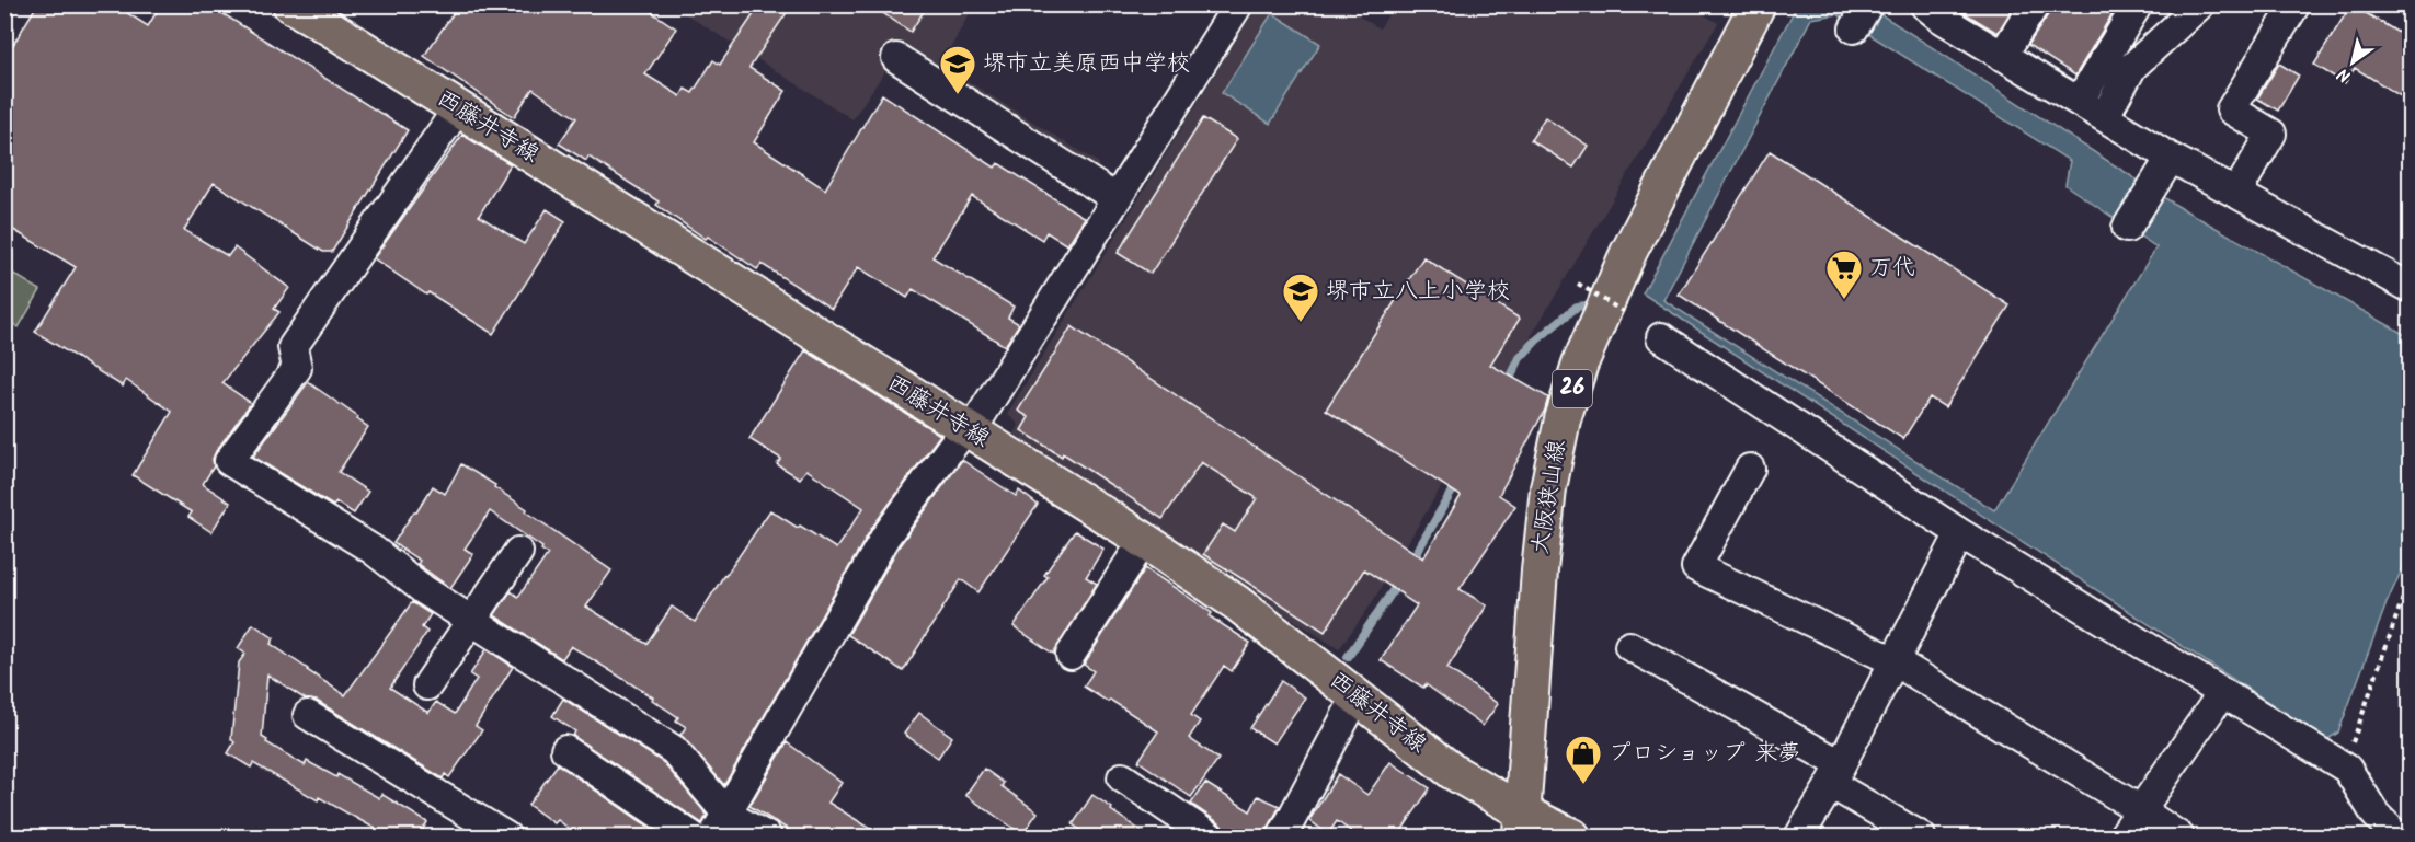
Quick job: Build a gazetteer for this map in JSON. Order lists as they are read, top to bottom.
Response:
{
  "streets": {
    "main road": ["西藤井寺線", "26", "大阪狭山線"]
  },
  "crossings": [
    ["西藤井寺線", "大阪狭山線"]
  ],
  "places": {
    "school or university": ["堺市立美原西中学校", "堺市立八上小学校"],
    "supermarket": ["万代"],
    "shop": ["プロショップ 来夢"]
  },
  "north": "bottom left"
}
